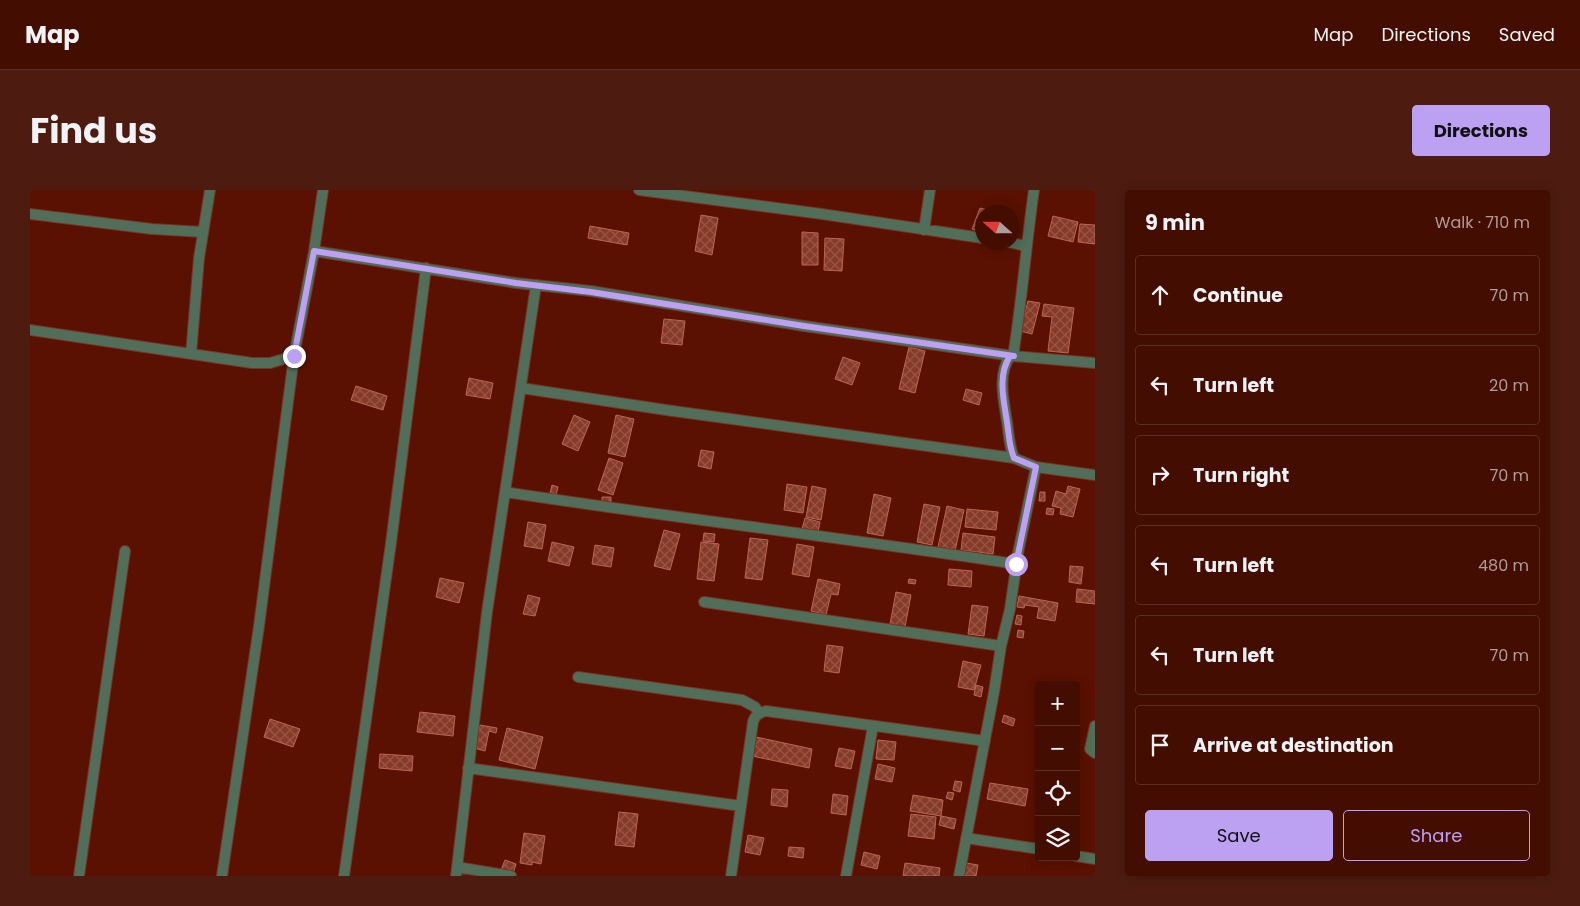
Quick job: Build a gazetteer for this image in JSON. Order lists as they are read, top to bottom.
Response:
{
  "north": "left",
  "page": {
    "header": "Map",
    "nav": ["Map", "Directions", "Saved"],
    "title": "Find us",
    "buttons": [
      "Directions",
      ["Save", "Share"]
    ],
    "heading": ["9 min", "Walk · 710 m"],
    "list": [
      ["Continue", "70 m"],
      ["Turn left", "20 m"],
      ["Turn right", "70 m"],
      ["Turn left", "480 m"],
      ["Turn left", "70 m"],
      "Arrive at destination"
    ],
    "map_buttons": ["+", "−"]
  }
}
